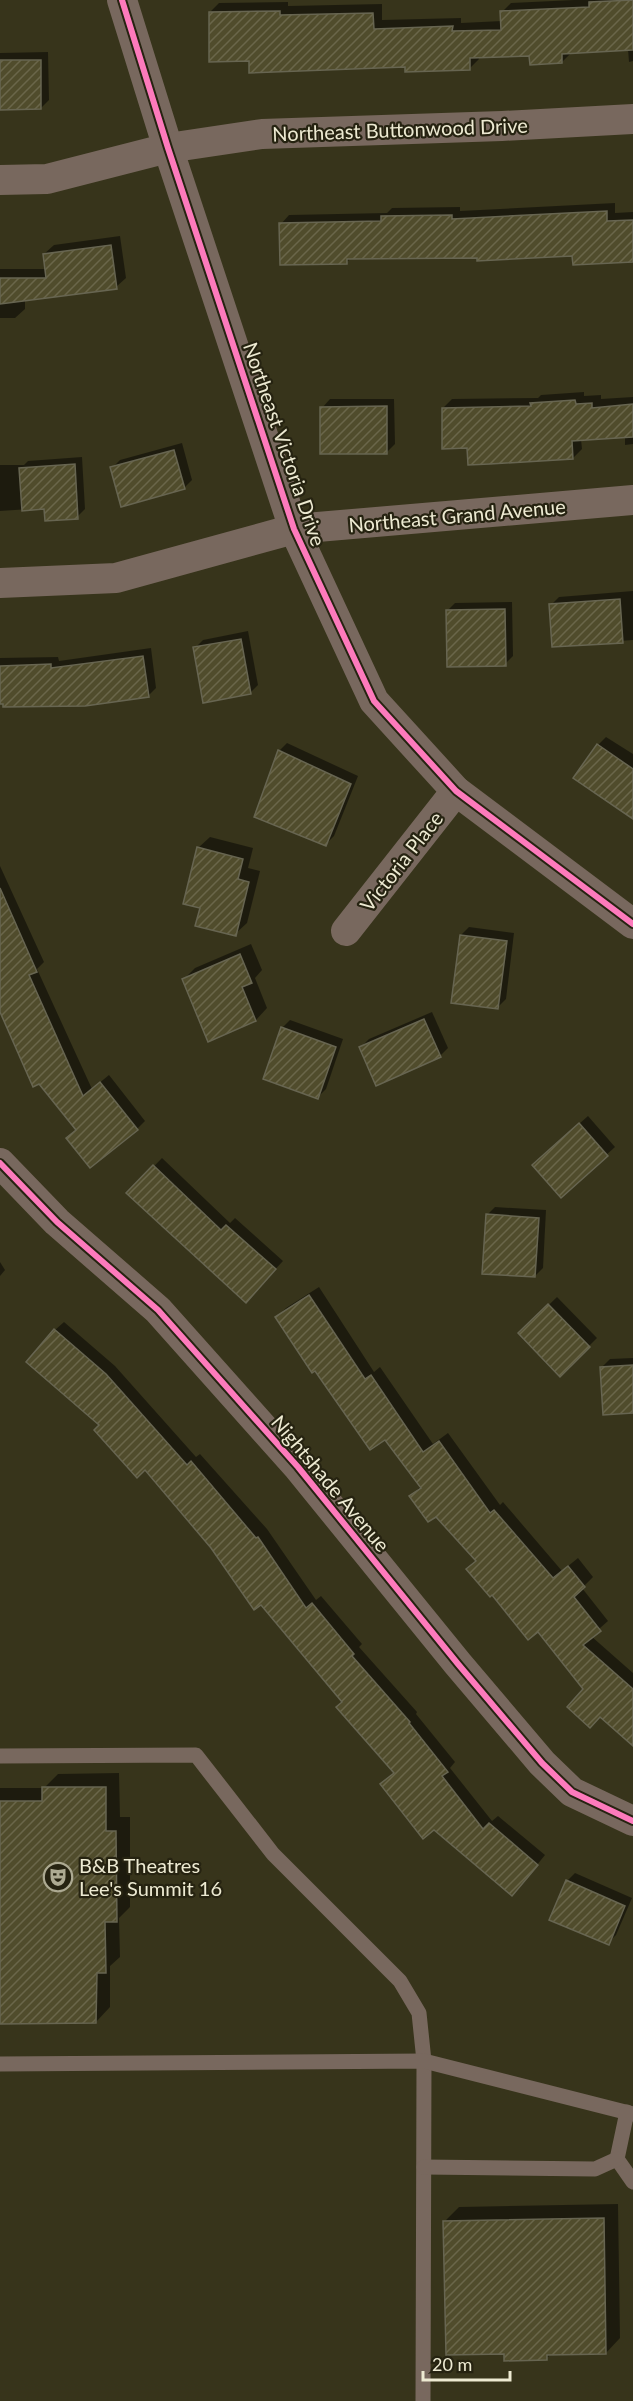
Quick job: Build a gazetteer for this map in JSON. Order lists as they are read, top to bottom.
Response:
{
  "streets": {
    "street": [
      "Northeast Buttonwood Drive",
      "Northeast Victoria Drive",
      "Northeast Grand Avenue",
      "Victoria Place",
      "Nightshade Avenue"
    ]
  },
  "crossings": [
    ["Northeast Buttonwood Drive", "Northeast Victoria Drive"],
    ["Northeast Victoria Drive", "Northeast Grand Avenue"],
    ["Northeast Victoria Drive", "Victoria Place"]
  ],
  "places": {
    "theatre": ["B&B Theatres Lee's Summit 16"]
  },
  "scale_bar": "20 m"
}
